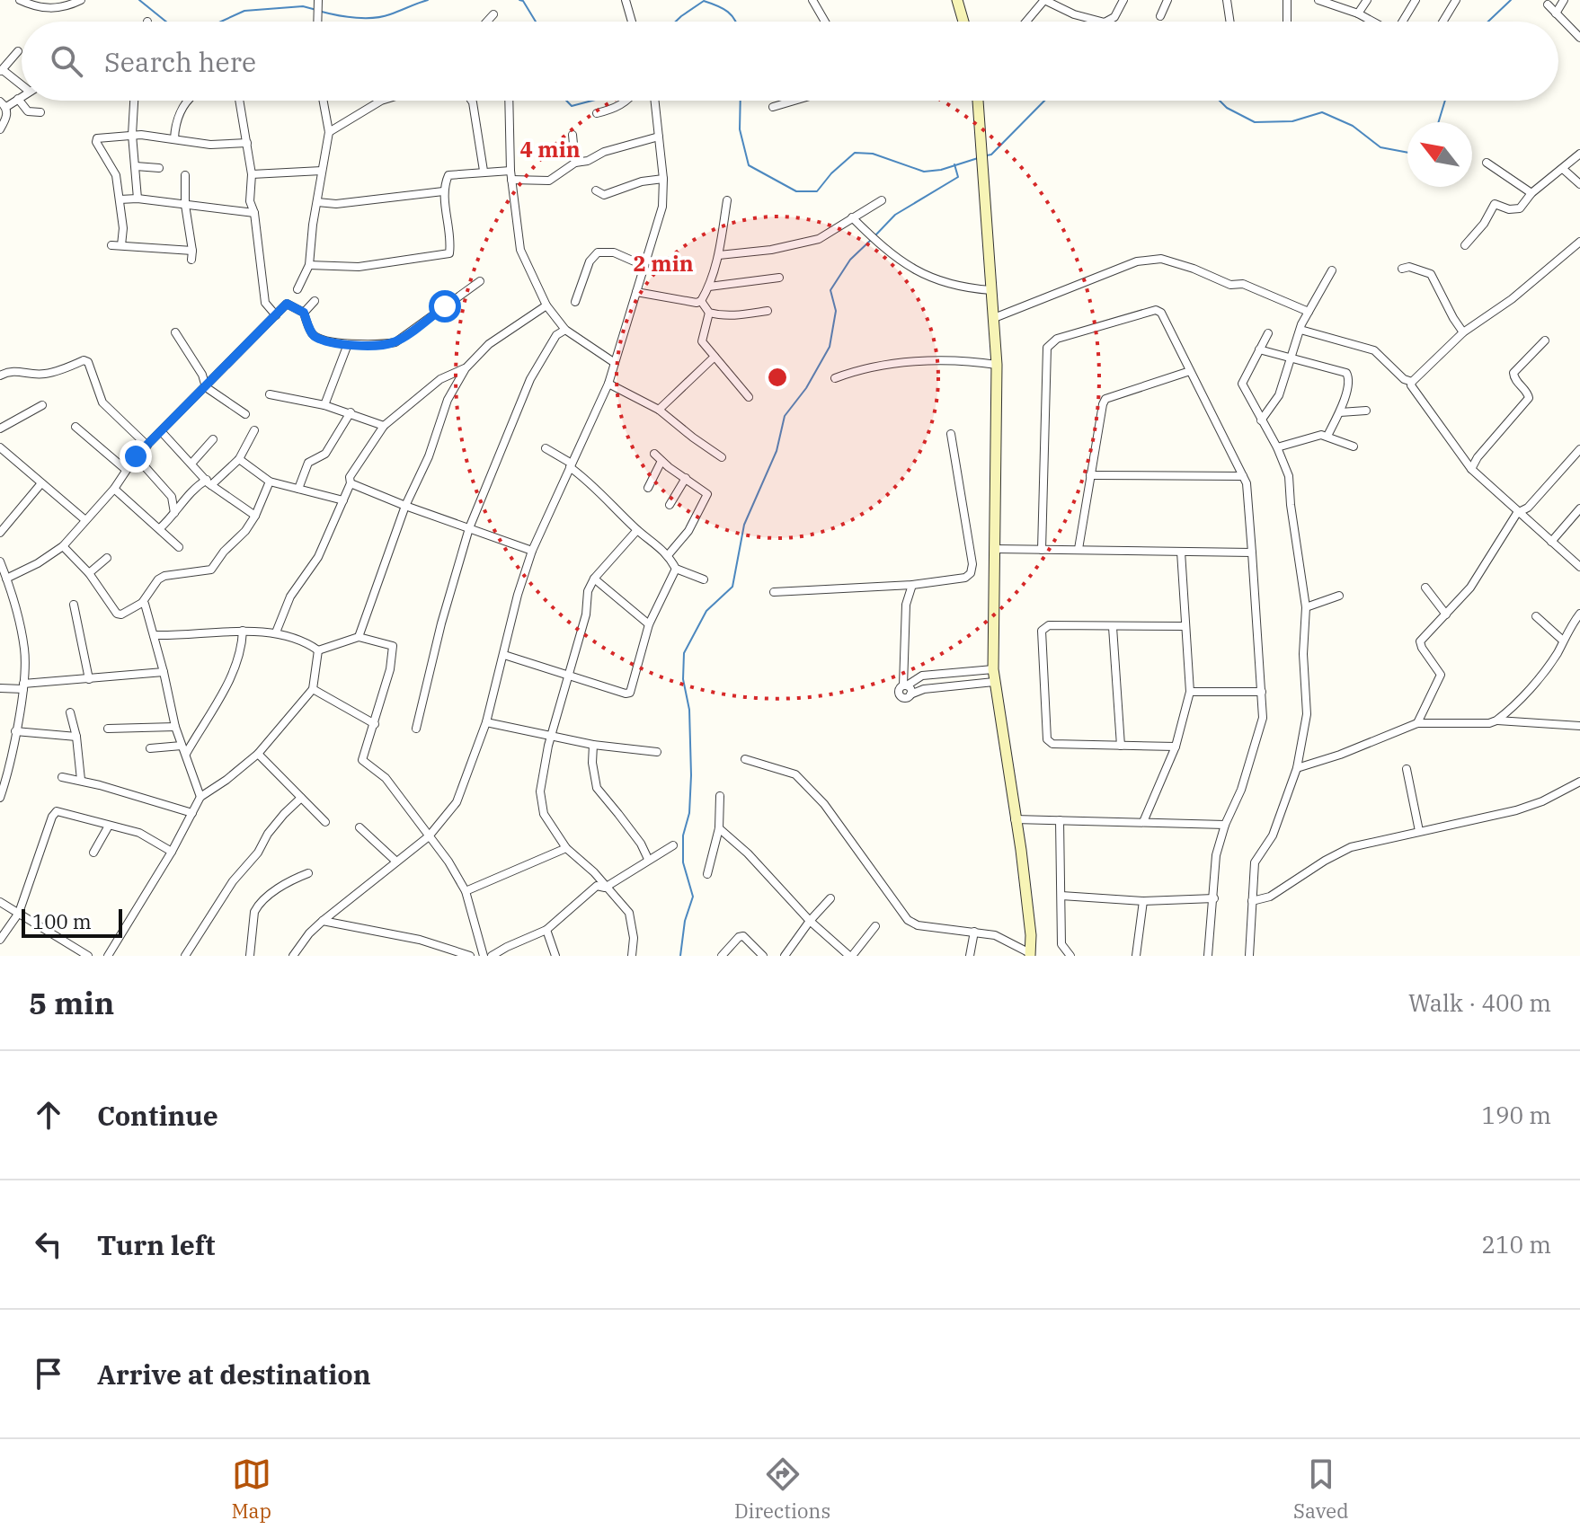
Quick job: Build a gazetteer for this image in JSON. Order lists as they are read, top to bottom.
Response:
{
  "scale_bar": "100 m",
  "north": "top left",
  "page": {
    "search": "Search here",
    "scale": "100 m",
    "heading": ["5 min", "Walk · 400 m"],
    "list": [
      ["Continue", "190 m"],
      ["Turn left", "210 m"],
      "Arrive at destination"
    ],
    "nav": ["Map", "Directions", "Saved"]
  },
  "rings": ["4 min", "2 min"]
}
